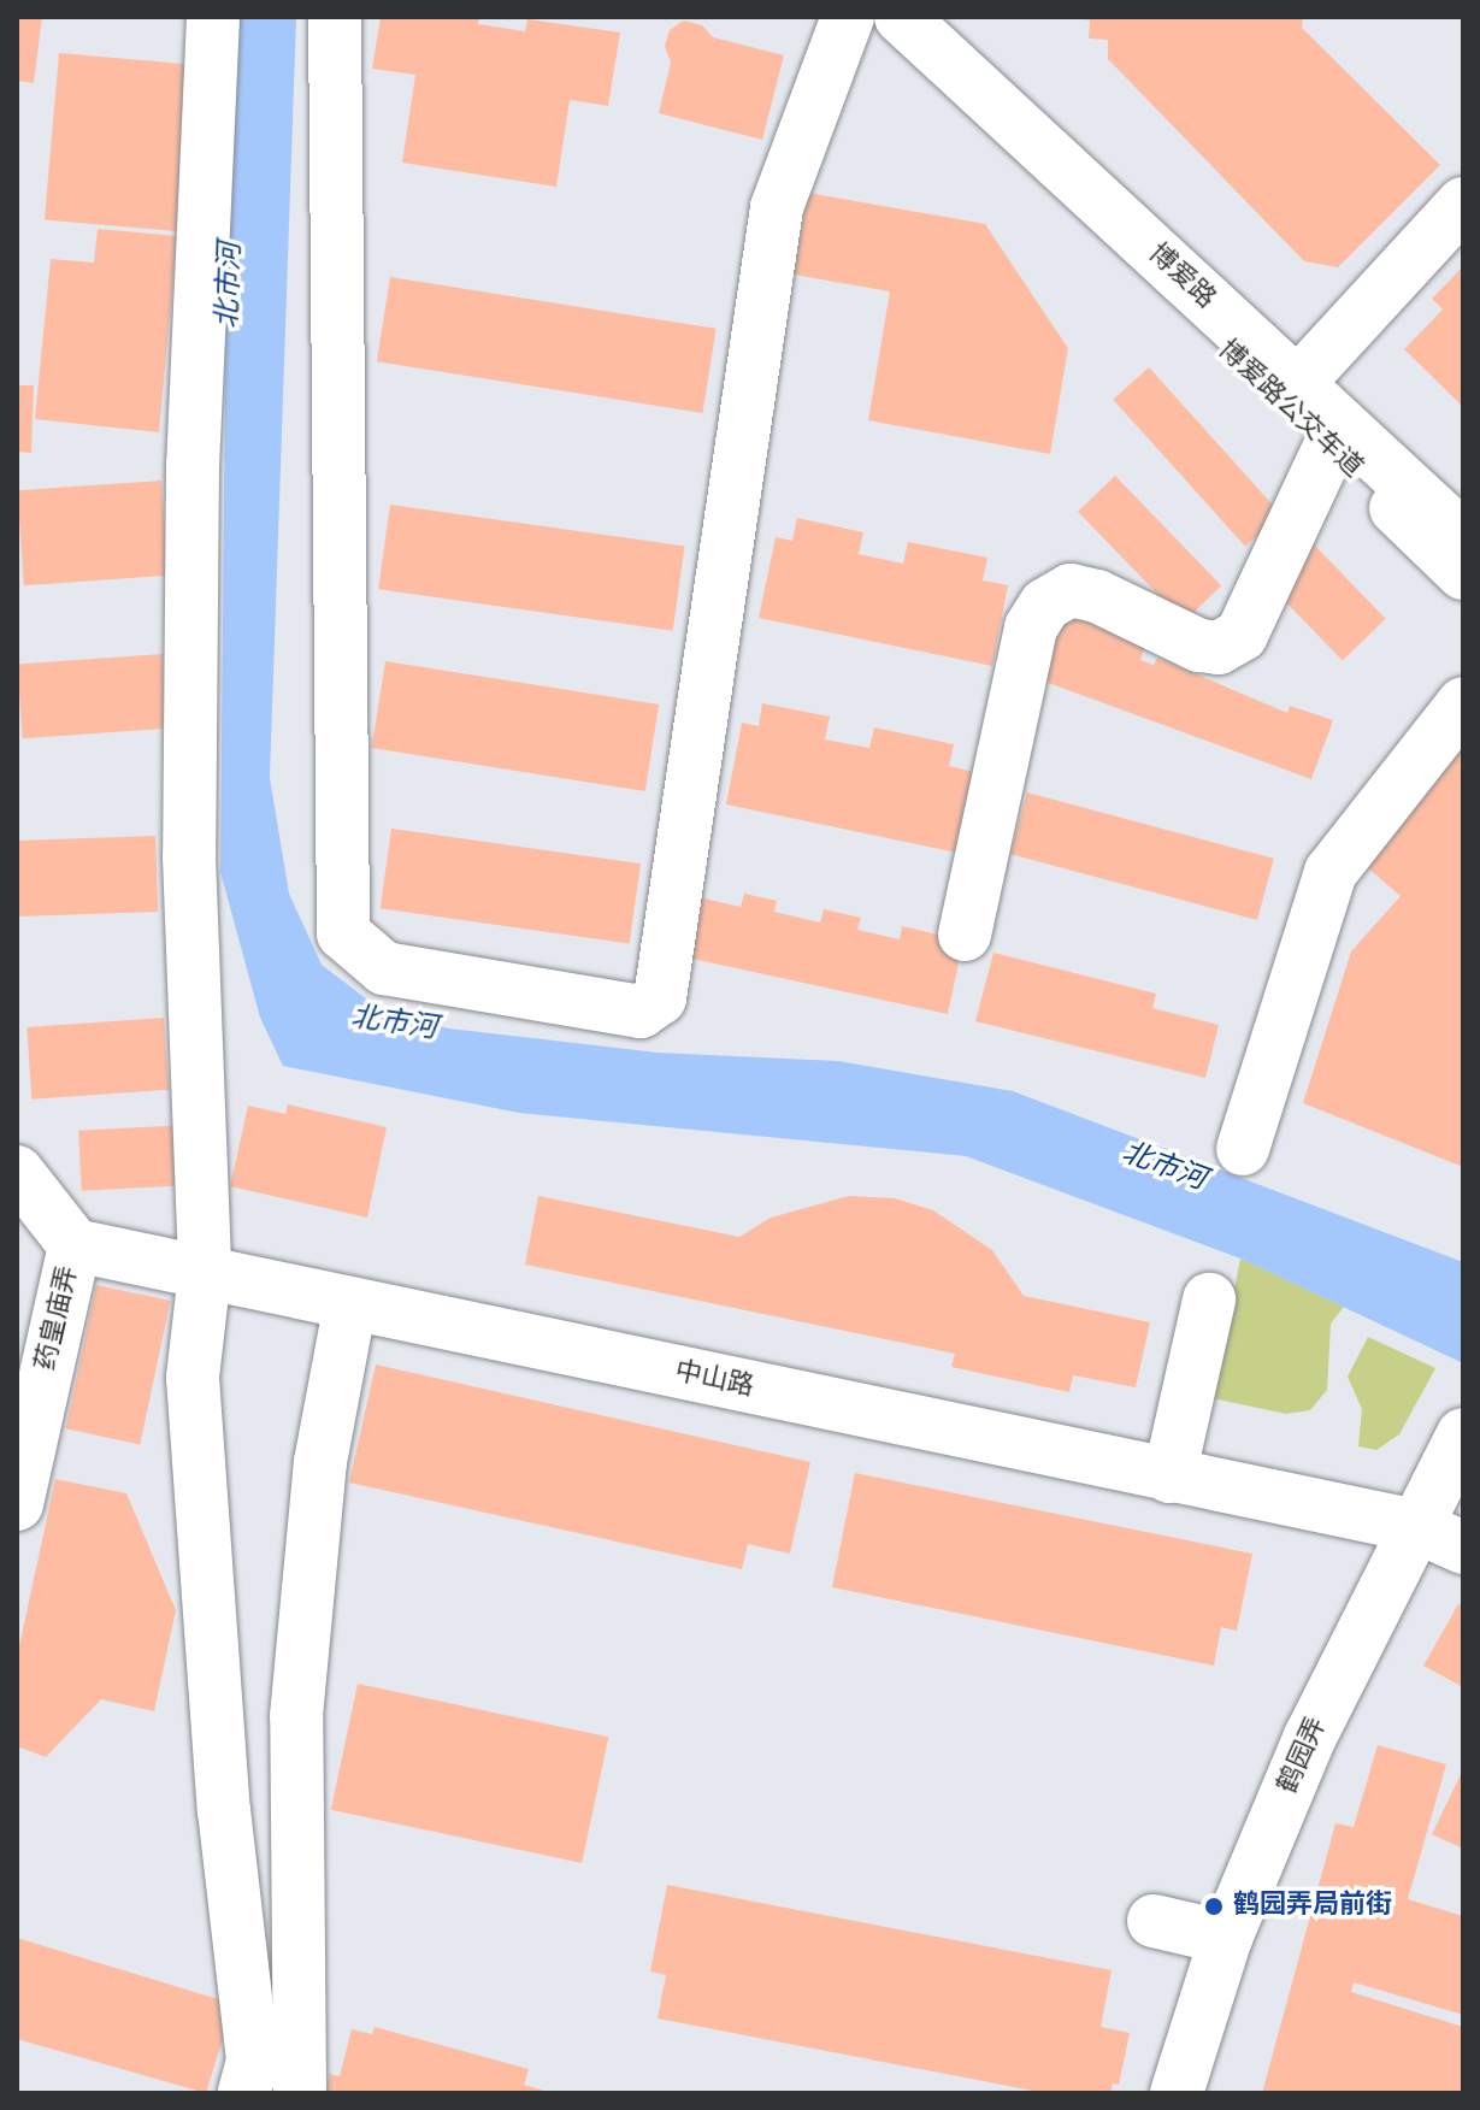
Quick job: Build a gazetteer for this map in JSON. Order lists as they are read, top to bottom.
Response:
{
  "streets": {
    "street": [
      "博爱路",
      "博爱路公交车道",
      "药皇庙弄",
      "中山路",
      "鹤园弄"
    ]
  },
  "crossings": [
    ["博爱路", "博爱路公交车道"],
    ["药皇庙弄", "中山路"],
    ["中山路", "鹤园弄"]
  ],
  "water": ["北市河"],
  "places": ["鹤园弄局前街"]
}
